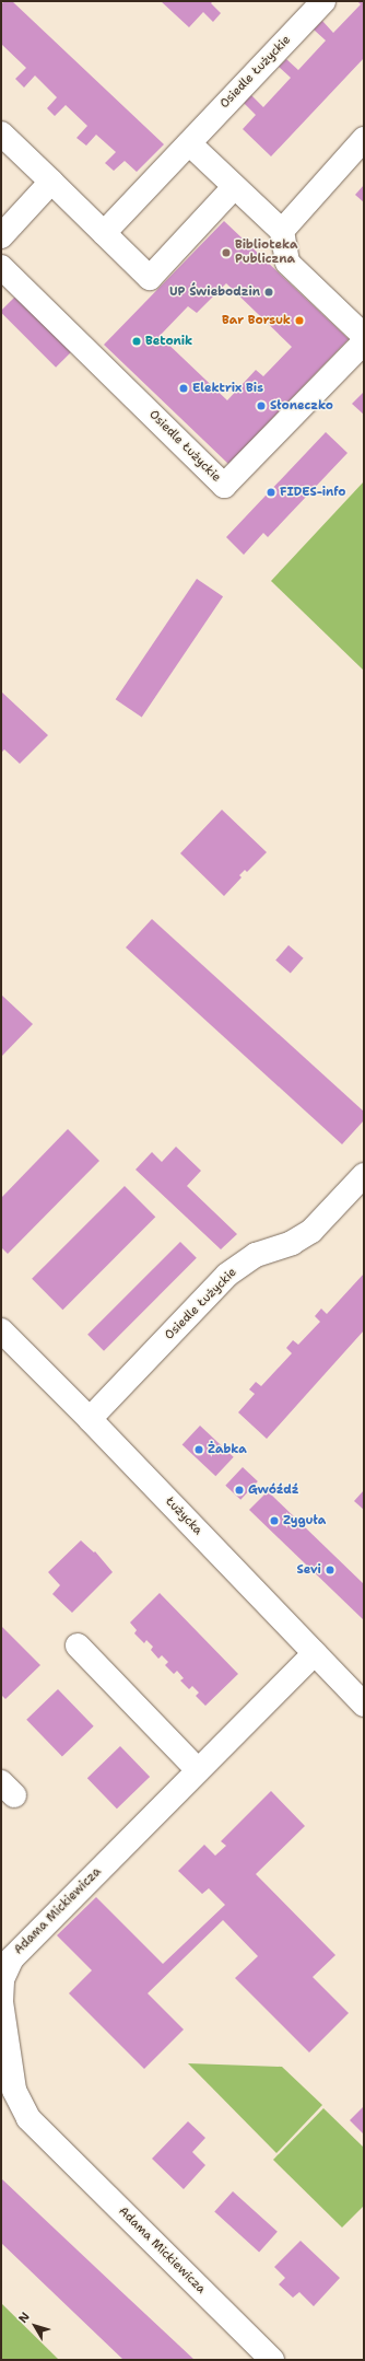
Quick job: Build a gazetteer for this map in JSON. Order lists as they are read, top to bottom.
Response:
{
  "streets": {
    "street": ["Osiedle Łużyckie", "Łużycka", "Adama Mickiewicza"]
  },
  "crossings": [
    ["Osiedle Łużyckie", "Łużycka"],
    ["Łużycka", "Adama Mickiewicza"]
  ],
  "places": [
    "Biblioteka Publiczna",
    "UP Świebodzin",
    "Bar Borsuk",
    "Betonik",
    "Elektrix Bis",
    "Słoneczko",
    "FIDES-info",
    "Żabka",
    "Gwóźdź",
    "Zyguła",
    "Sevi"
  ],
  "north": "top left"
}
